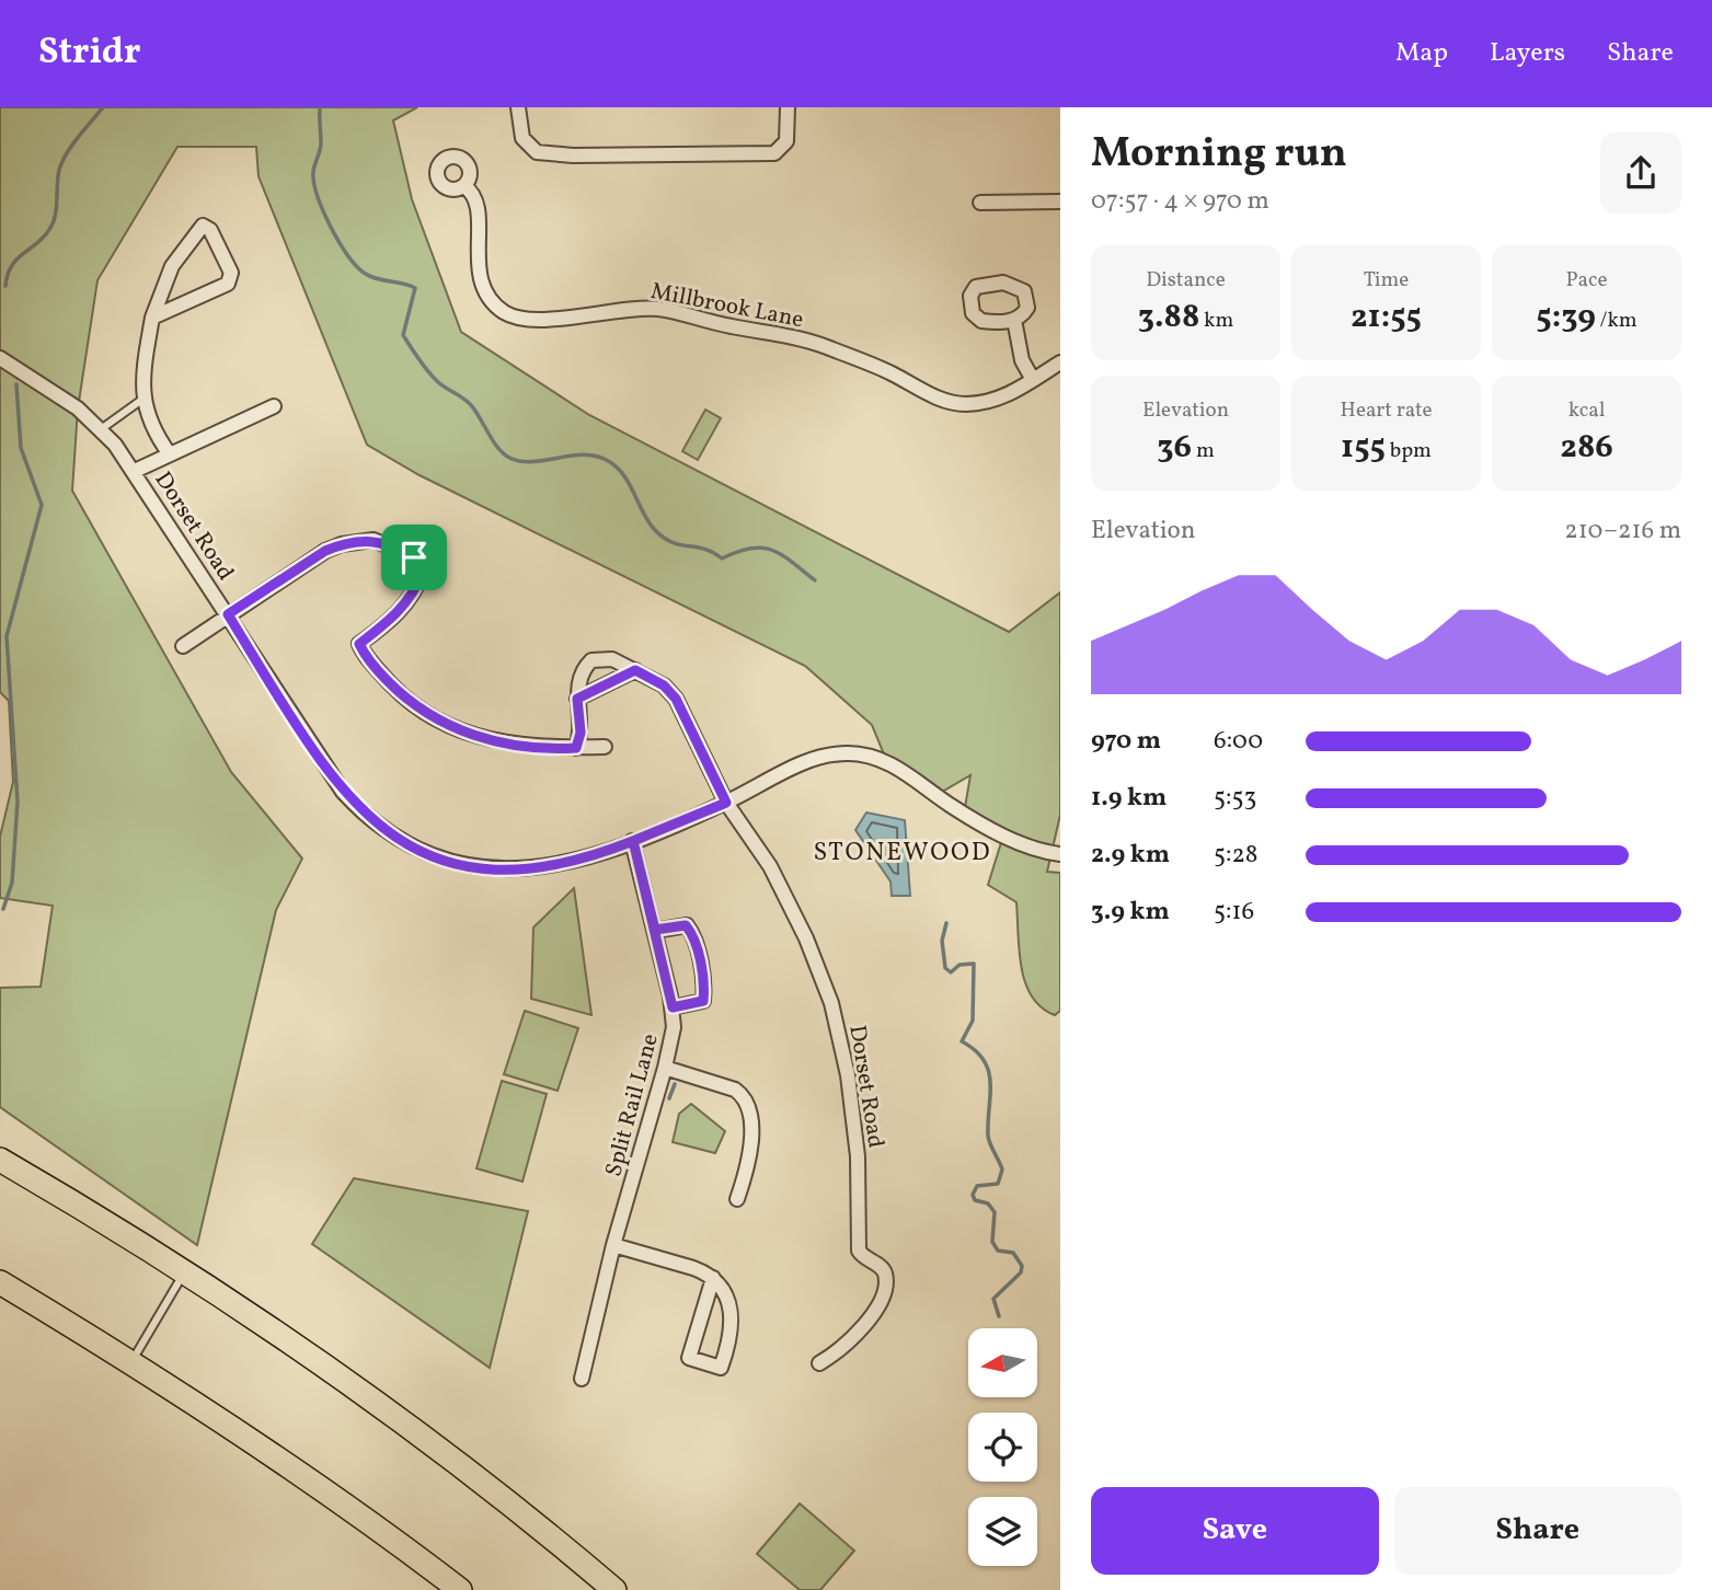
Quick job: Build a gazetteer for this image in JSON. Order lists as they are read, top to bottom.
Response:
{
  "streets": {
    "street": ["Millbrook Lane", "Dorset Road", "Split Rail Lane"]
  },
  "crossings": [
    ["Dorset Road", "Split Rail Lane"]
  ],
  "districts": ["STONEWOOD"],
  "north": "left",
  "page": {
    "header": "Stridr",
    "nav": ["Map", "Layers", "Share"],
    "heading": ["Morning run", "07:57 · 4 × 970 m"],
    "stats": [
      ["Distance", "3.88 km"],
      ["Time", "21:55"],
      ["Pace", "5:39 /km"],
      ["Elevation", "36 m"],
      ["Heart rate", "155 bpm"],
      ["kcal", "286"]
    ],
    "chart": ["Elevation", "210–216 m"],
    "list": [
      {
        "name": "970 m",
        "note": "6:00"
      },
      {
        "name": "1.9 km",
        "note": "5:53"
      },
      {
        "name": "2.9 km",
        "note": "5:28"
      },
      {
        "name": "3.9 km",
        "note": "5:16"
      }
    ],
    "buttons": ["Save", "Share"]
  }
}
